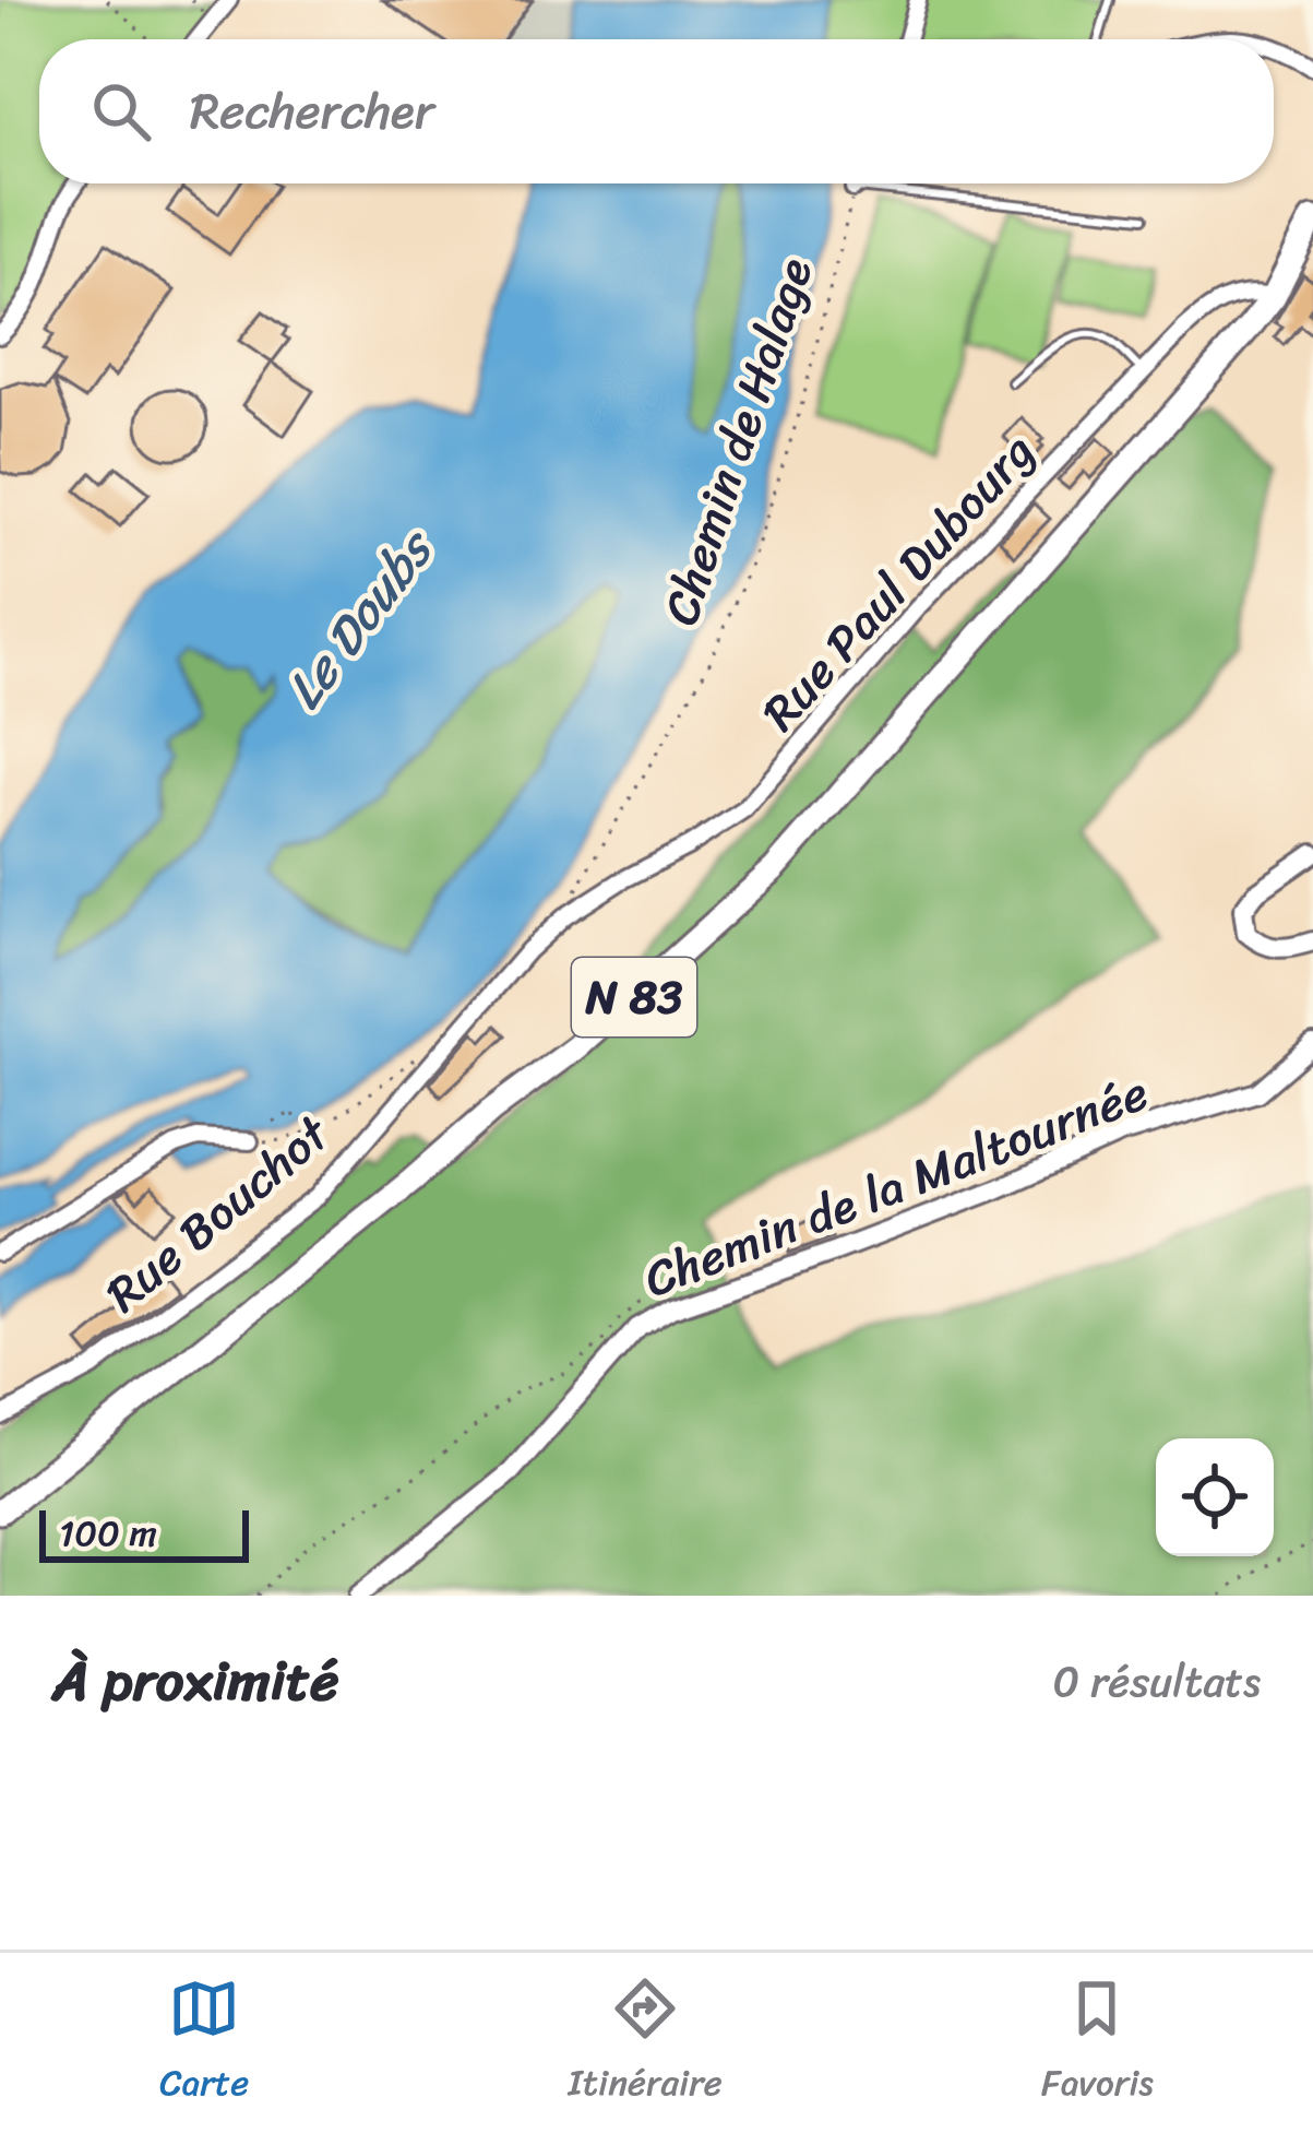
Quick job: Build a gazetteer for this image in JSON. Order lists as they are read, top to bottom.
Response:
{
  "streets": {
    "main road": ["N 83"],
    "street": ["Rue Paul Dubourg", "Chemin de la Maltournée", "Rue Bouchot"],
    "path": ["Chemin de Halage"]
  },
  "crossings": [
    ["Chemin de Halage", "Rue Paul Dubourg"],
    ["Rue Paul Dubourg", "N 83"],
    ["Rue Paul Dubourg", "Rue Bouchot"]
  ],
  "water": ["Le Doubs"],
  "scale_bar": "100 m",
  "page": {
    "search": "Rechercher",
    "scale": "100 m",
    "heading": ["À proximité", "0 résultats"],
    "nav": ["Carte", "Itinéraire", "Favoris"]
  }
}
